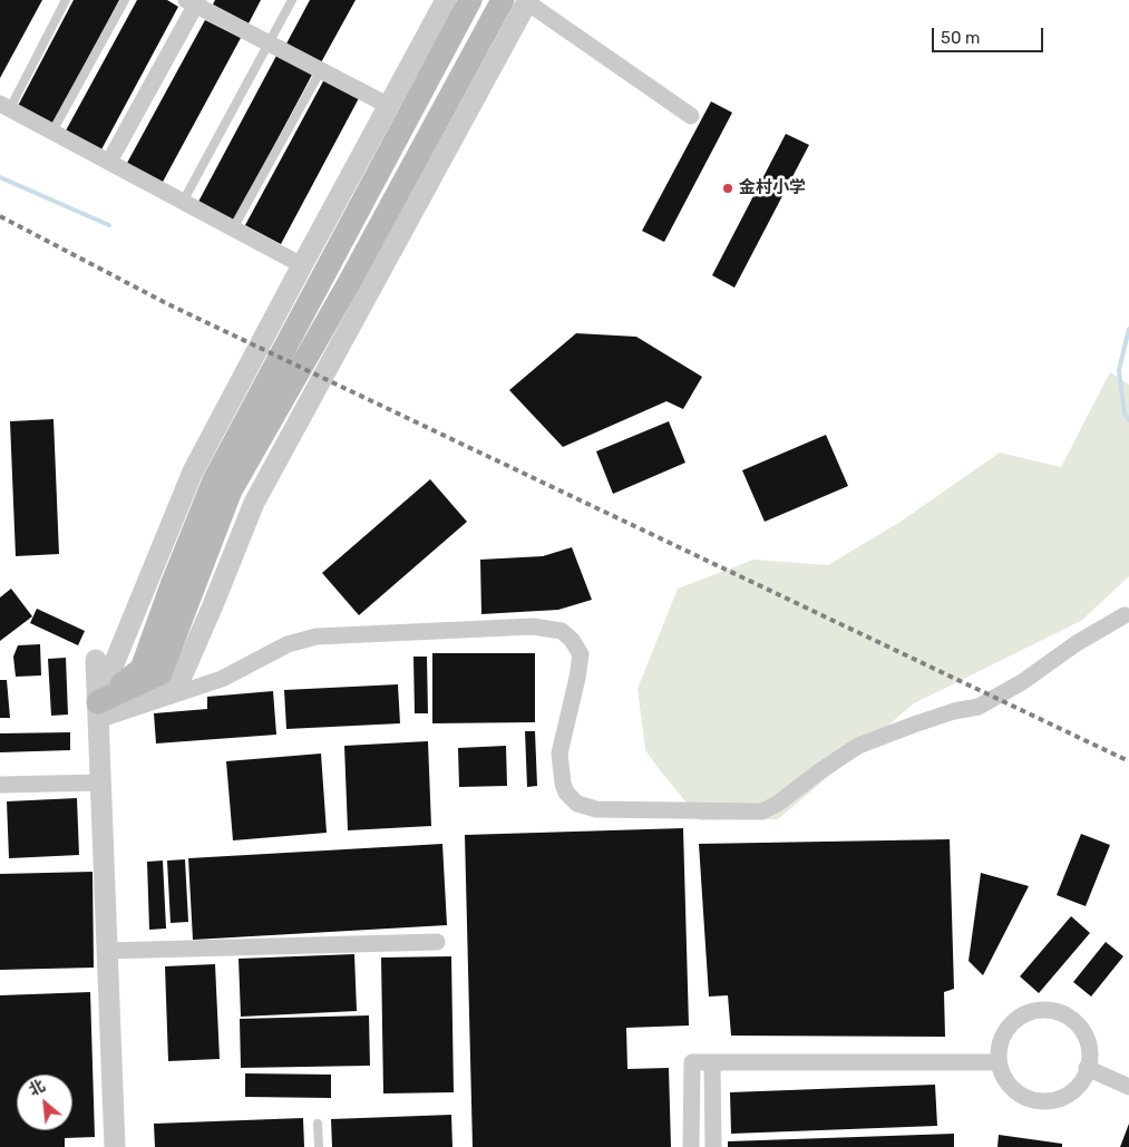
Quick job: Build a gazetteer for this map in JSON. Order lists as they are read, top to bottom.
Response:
{
  "places": ["金村小学"],
  "scale_bar": "50 m",
  "north": "top left"
}
